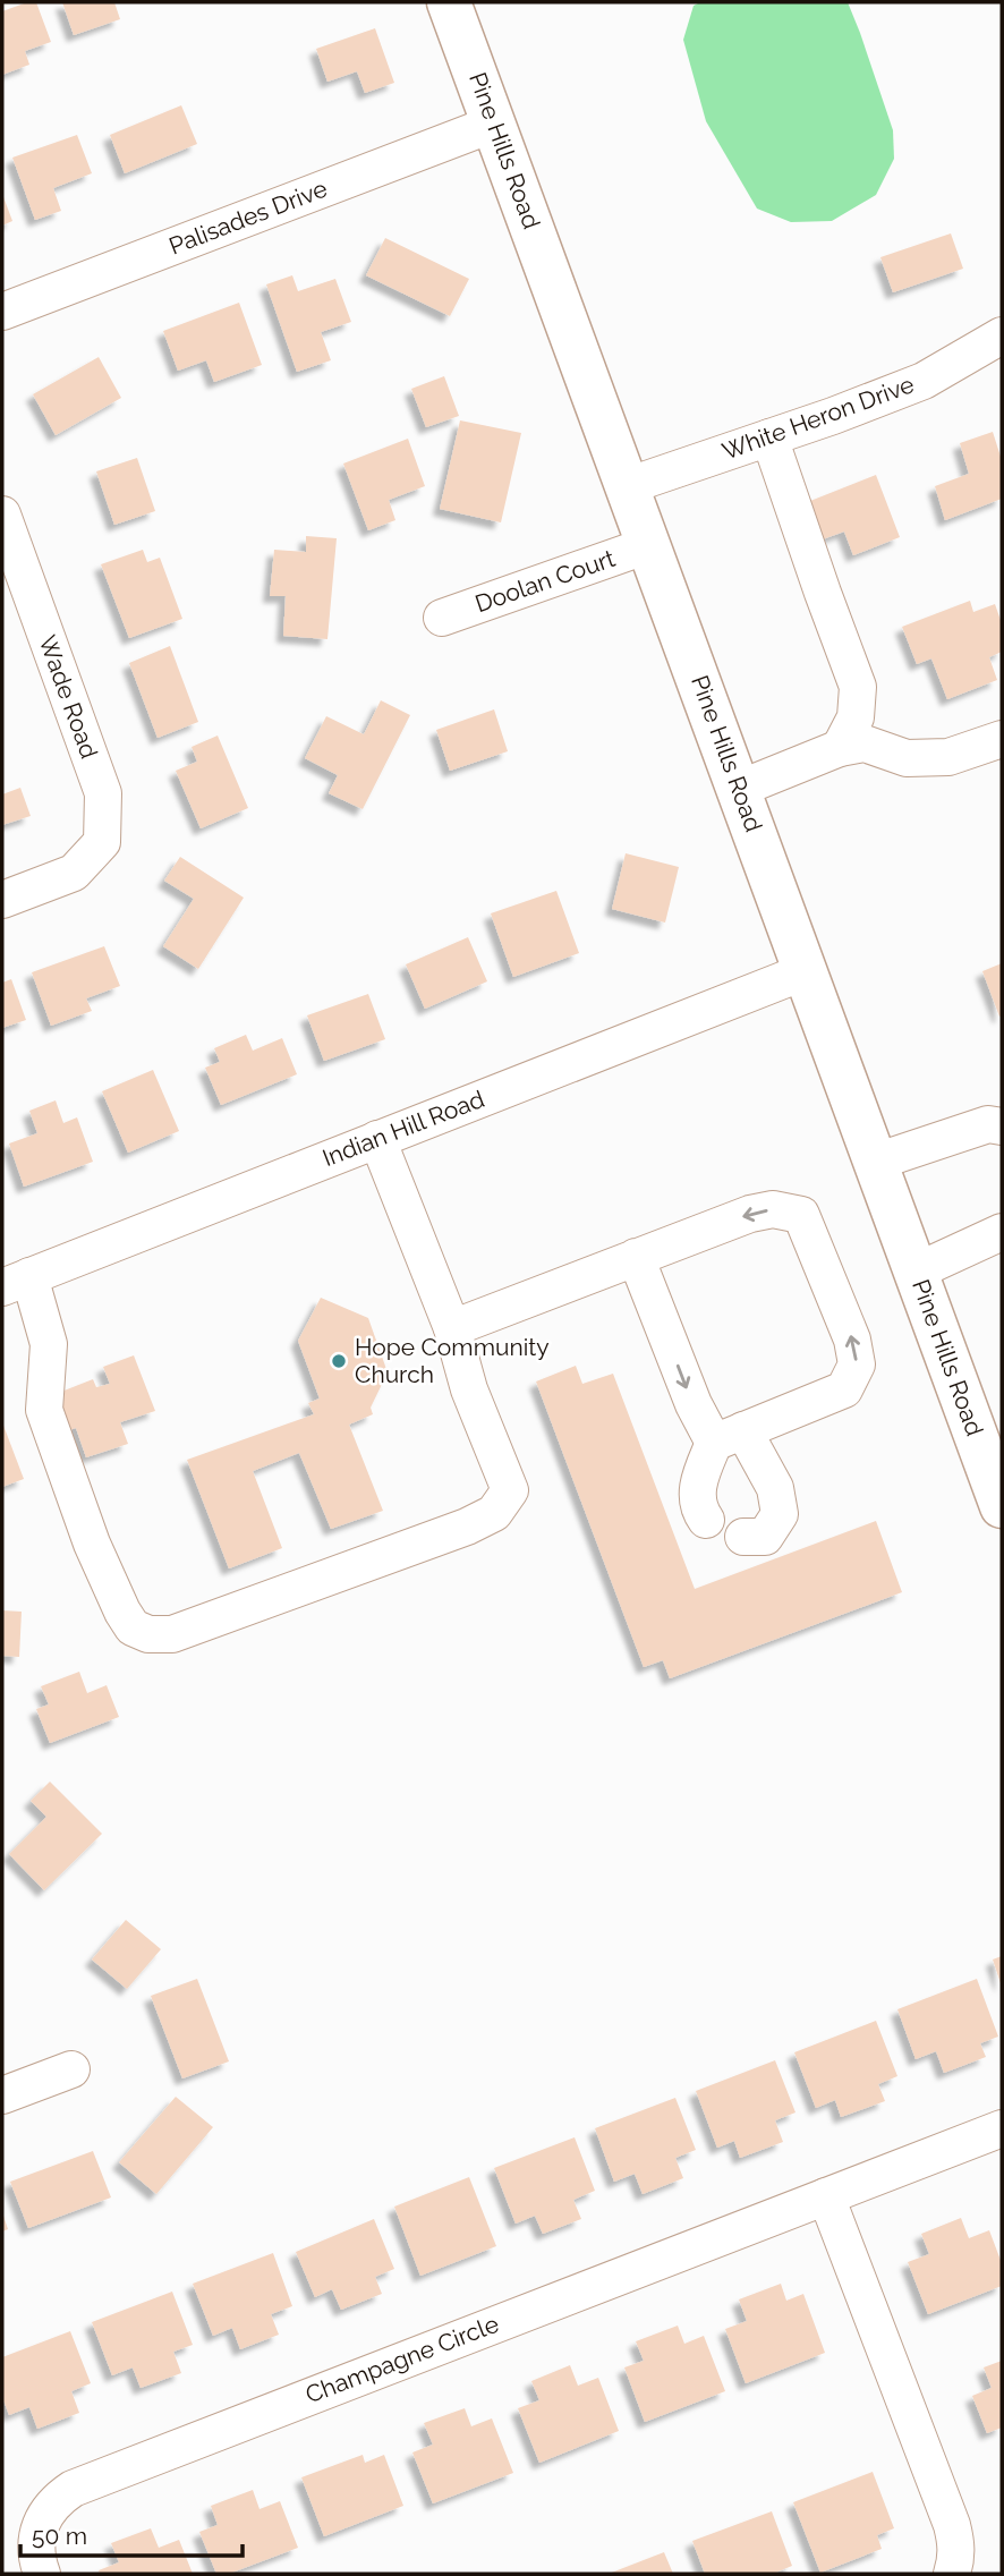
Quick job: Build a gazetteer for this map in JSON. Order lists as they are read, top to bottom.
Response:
{
  "streets": {
    "main road": ["Pine Hills Road"],
    "street": [
      "Palisades Drive",
      "White Heron Drive",
      "Doolan Court",
      "Wade Road",
      "Indian Hill Road",
      "Champagne Circle"
    ]
  },
  "crossings": [
    ["Pine Hills Road", "Palisades Drive"],
    ["Pine Hills Road", "White Heron Drive"],
    ["Pine Hills Road", "Doolan Court"],
    ["Pine Hills Road", "Indian Hill Road"]
  ],
  "places": ["Hope Community Church"],
  "scale_bar": "50 m"
}
